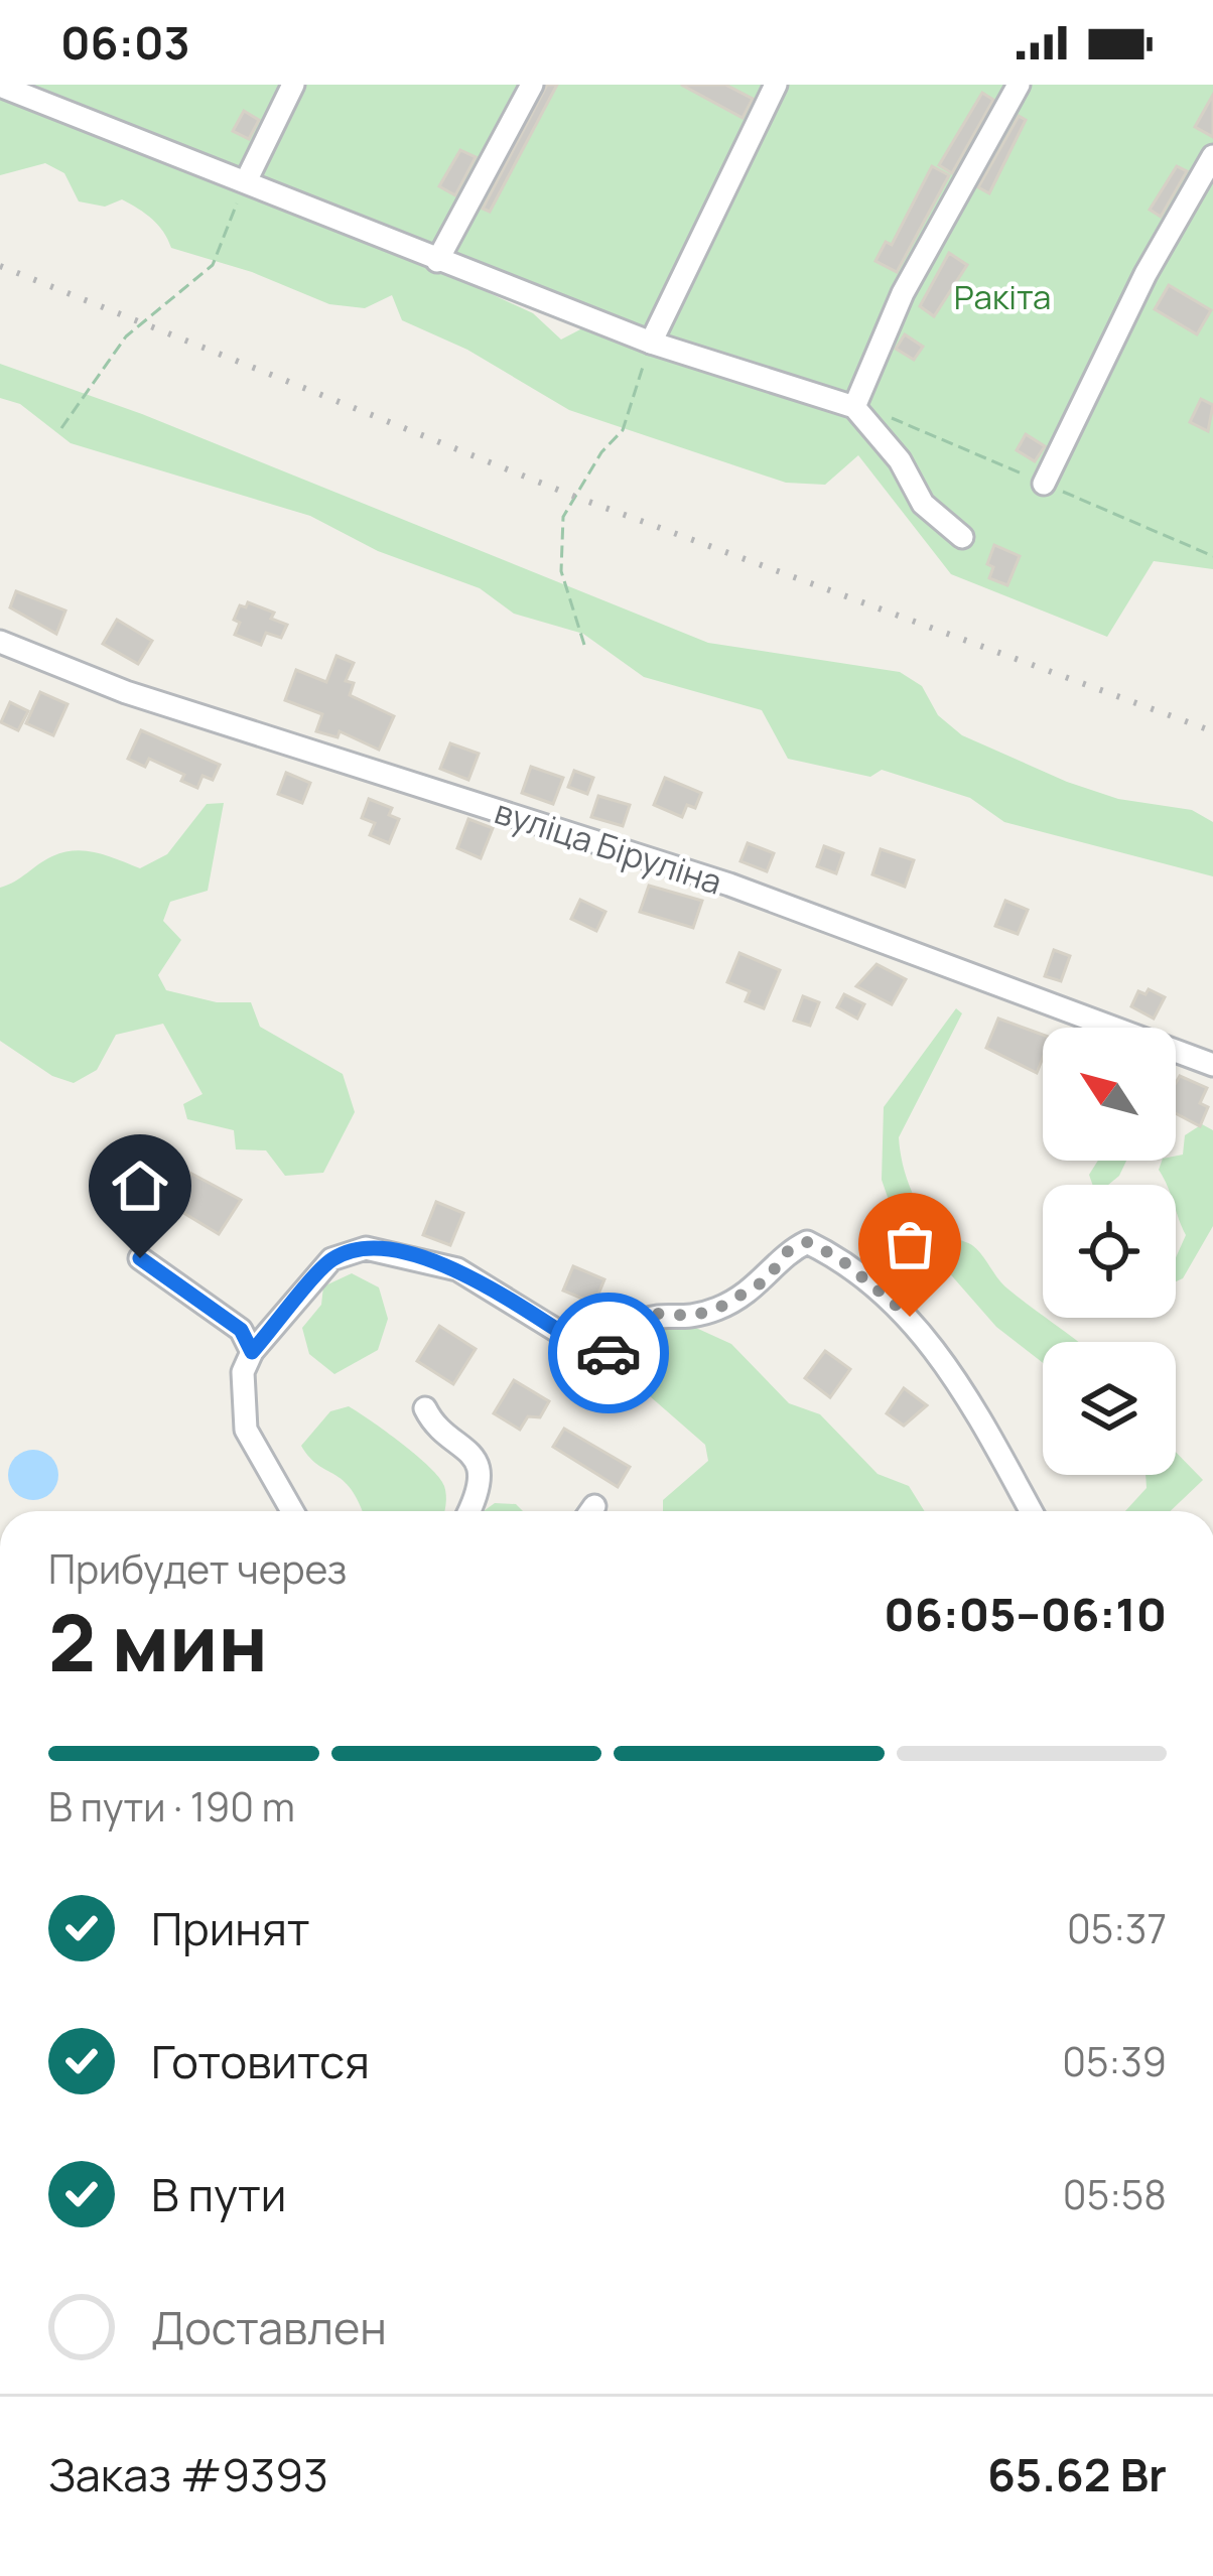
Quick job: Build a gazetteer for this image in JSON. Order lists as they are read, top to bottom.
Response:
{
  "streets": {
    "street": ["вуліца Біруліна"]
  },
  "parks": ["Ракіта"],
  "north": "top left",
  "page": {
    "status": "06:03",
    "heading": ["2 мин", "Прибудет через", "06:05–06:10"],
    "panel": ["Заказ #9393", "65.62 Br"],
    "bar": "В пути · 190 m",
    "list": [
      ["Принят", "05:37"],
      ["Готовится", "05:39"],
      ["В пути", "05:58"],
      "Доставлен"
    ]
  }
}
